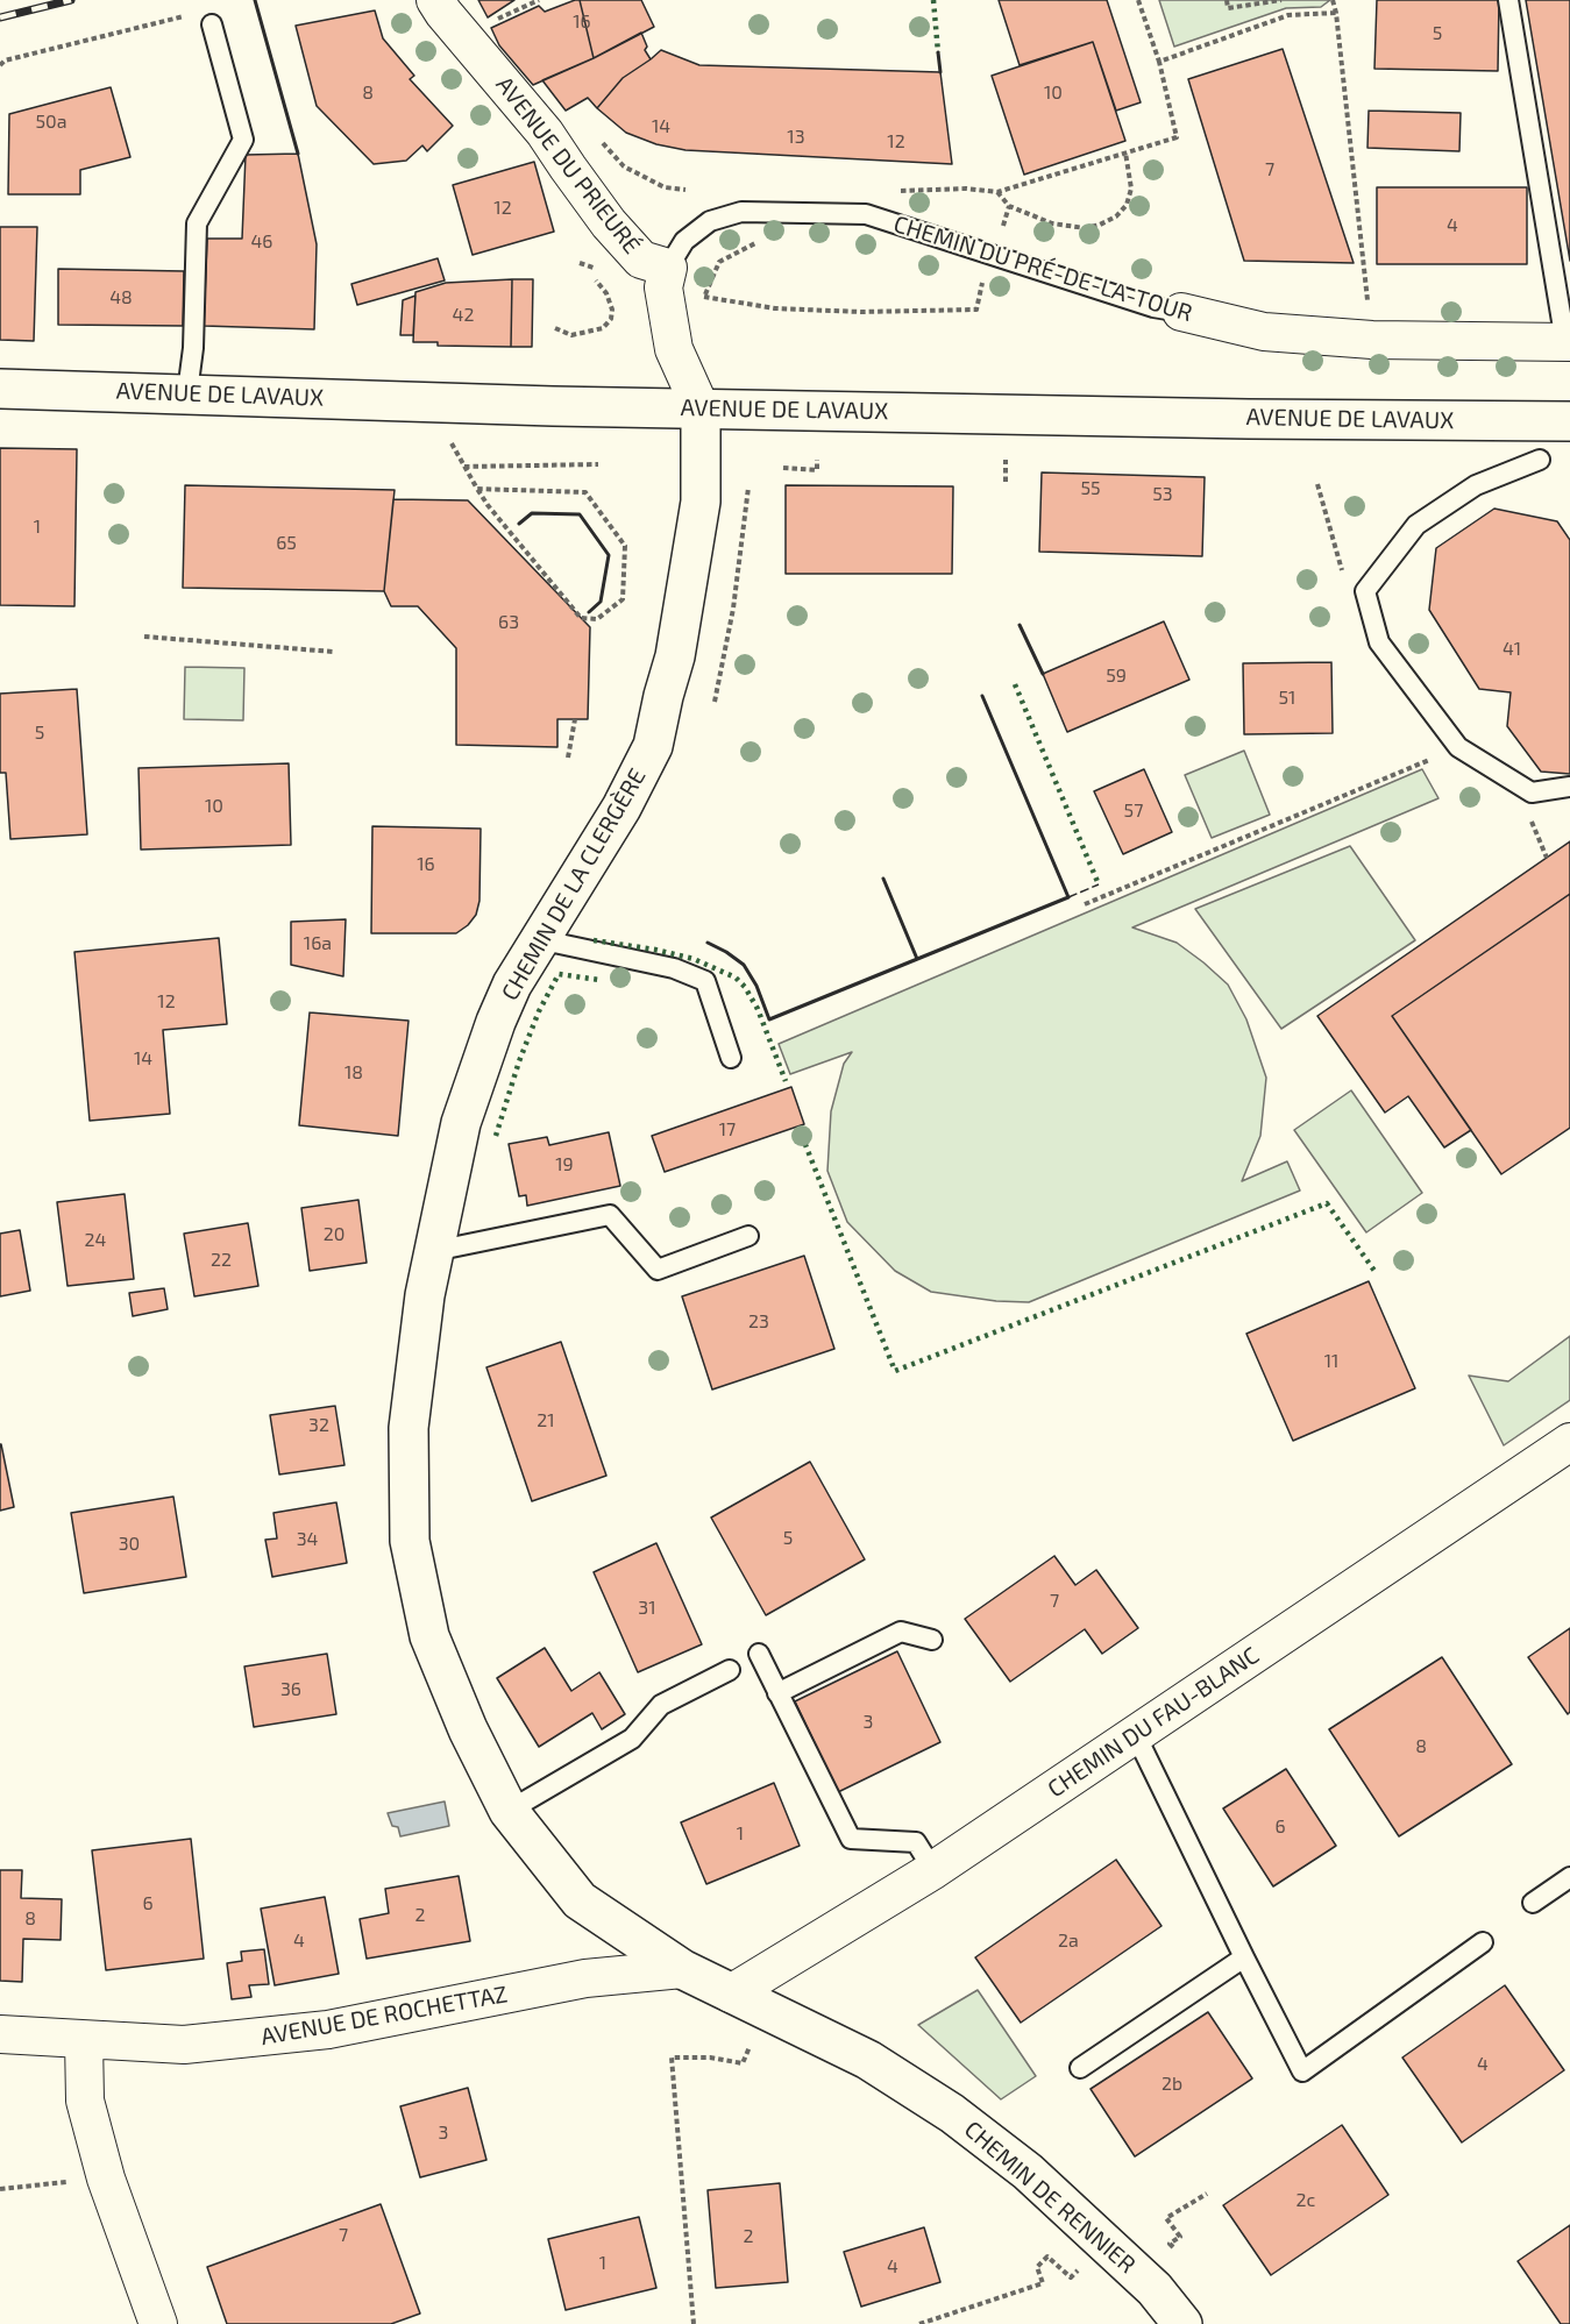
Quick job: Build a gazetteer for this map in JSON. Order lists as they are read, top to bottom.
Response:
{
  "streets": {
    "street": [
      "AVENUE DU PRIEURÉ",
      "CHEMIN DU PRÉ-DE-LA-TOUR",
      "AVENUE DE LAVAUX",
      "CHEMIN DE LA CLERGÈRE",
      "CHEMIN DU FAU-BLANC",
      "AVENUE DE ROCHETTAZ",
      "CHEMIN DE RENNIER"
    ]
  },
  "crossings": [
    ["AVENUE DU PRIEURÉ", "CHEMIN DU PRÉ-DE-LA-TOUR"],
    ["AVENUE DE LAVAUX", "CHEMIN DE LA CLERGÈRE"],
    ["CHEMIN DE LA CLERGÈRE", "AVENUE DE ROCHETTAZ"],
    ["CHEMIN DE LA CLERGÈRE", "CHEMIN DE RENNIER"],
    ["CHEMIN DU FAU-BLANC", "CHEMIN DE RENNIER"],
    ["AVENUE DE ROCHETTAZ", "CHEMIN DE RENNIER"]
  ],
  "house_numbers": [
    "16",
    "5",
    "8",
    "10",
    "50a",
    "14",
    "13",
    "12",
    "7",
    "12",
    "4",
    "46",
    "48",
    "42",
    "55",
    "53",
    "1",
    "65",
    "63",
    "41",
    "59",
    "51",
    "5",
    "10",
    "57",
    "16",
    "16a",
    "12",
    "14",
    "18",
    "17",
    "19",
    "20",
    "24",
    "22",
    "23",
    "11",
    "21",
    "32",
    "5",
    "34",
    "30",
    "7",
    "31",
    "36",
    "3",
    "8",
    "6",
    "1",
    "6",
    "2",
    "8",
    "4",
    "2a",
    "4",
    "2b",
    "3",
    "2c",
    "7",
    "2",
    "1",
    "4"
  ]
}
